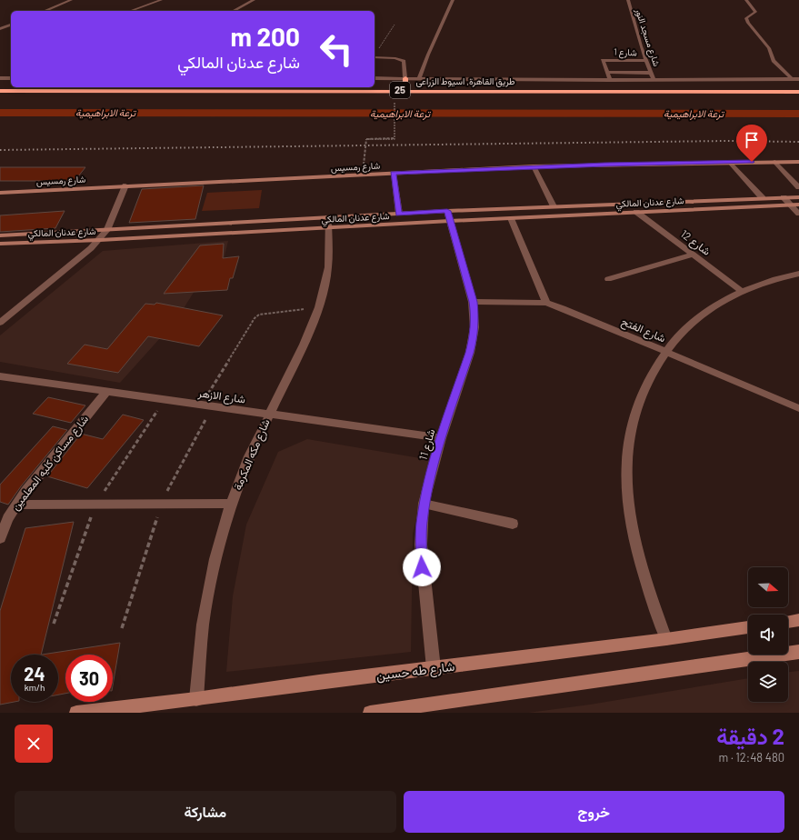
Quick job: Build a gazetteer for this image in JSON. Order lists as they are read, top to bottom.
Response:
{
  "streets": {
    "highway": ["طريق القاهرة, اسيوط الزراعى", "25"],
    "main road": ["شارع رمسيس", "شارع عدنان المالكي", "شارع طه حسين"],
    "street": [
      "شارع مسجد النور",
      "شارع 1",
      "شارع 12",
      "شارع الفتح",
      "شارع الازهر",
      "شارع 11",
      "شارع مكه المكرمة",
      "شارع مساكن كليه المعلمين"
    ]
  },
  "crossings": [
    ["شارع مسجد النور", "شارع 1"],
    ["شارع مسجد النور", "طريق القاهرة, اسيوط الزراعى"],
    ["شارع عدنان المالكي", "شارع 12"],
    ["شارع عدنان المالكي", "شارع 11"],
    ["شارع عدنان المالكي", "شارع مكه المكرمة"],
    ["شارع الفتح", "شارع 11"],
    ["شارع الازهر", "شارع 11"],
    ["شارع الازهر", "شارع مكه المكرمة"],
    ["شارع الازهر", "شارع مساكن كليه المعلمين"],
    ["شارع 11", "شارع طه حسين"],
    ["شارع مكه المكرمة", "شارع طه حسين"]
  ],
  "water": ["ترعة الابراهيمية"],
  "north": "right",
  "page": {
    "turn": ["200 m", "شارع عدنان المالكي"],
    "speed": "24 km/h",
    "limit": "30",
    "heading": ["2 دقيقة", "480 m · 12:48"],
    "buttons": ["خروج", "مشاركة"]
  }
}
